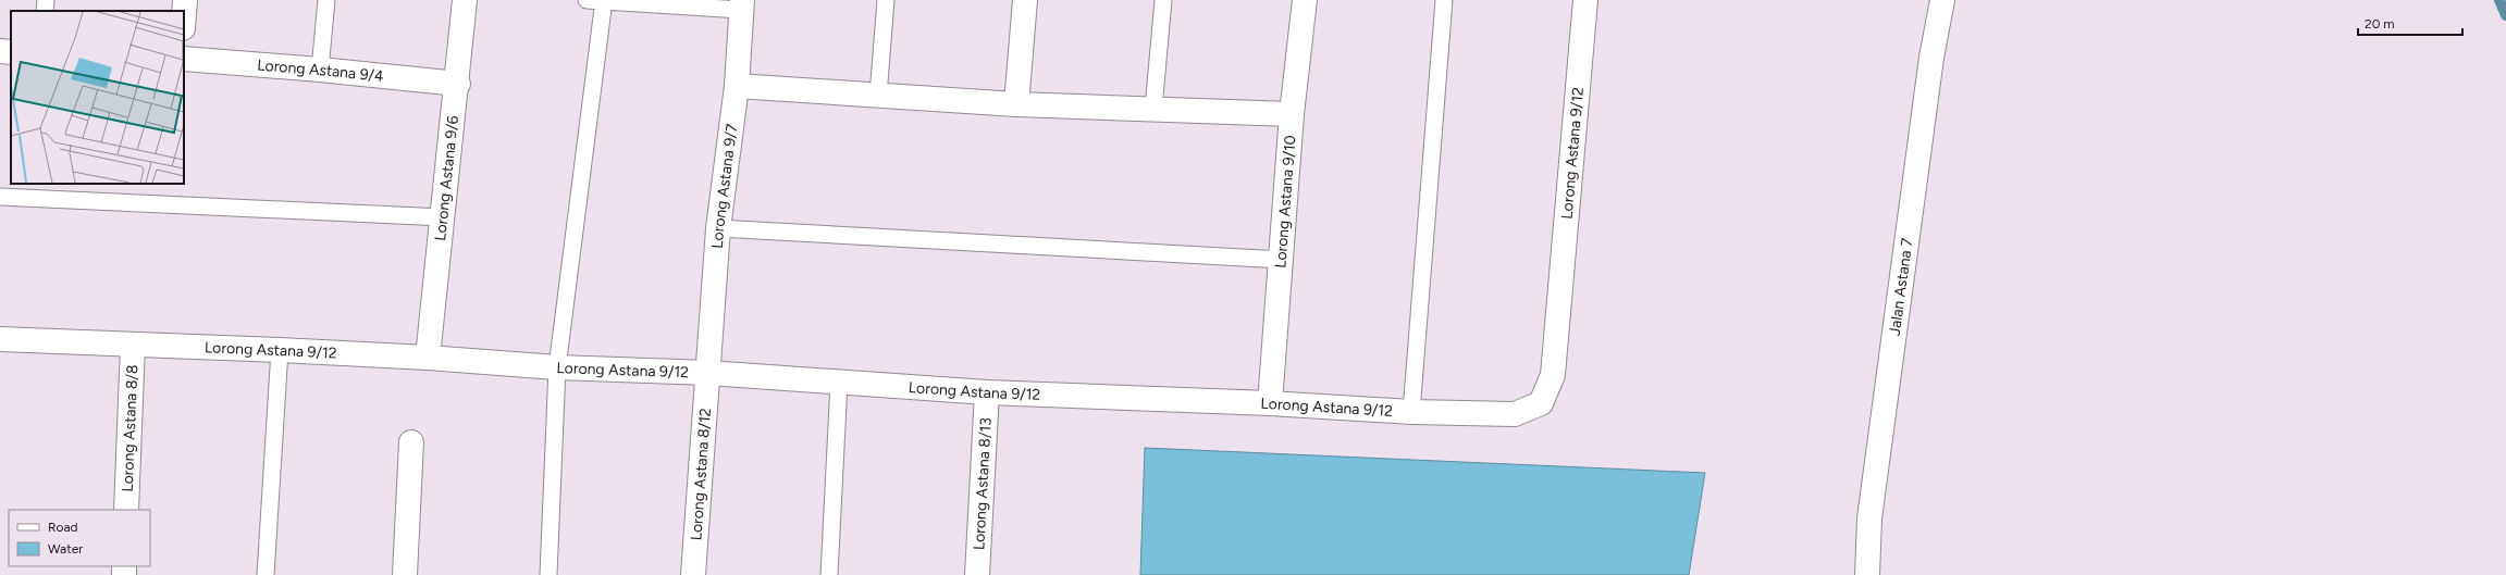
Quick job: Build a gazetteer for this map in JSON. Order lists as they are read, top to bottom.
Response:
{
  "streets": {
    "street": [
      "Lorong Astana 9/4",
      "Lorong Astana 9/12",
      "Lorong Astana 9/6",
      "Lorong Astana 9/7",
      "Lorong Astana 9/10",
      "Jalan Astana 7",
      "Lorong Astana 8/8",
      "Lorong Astana 8/12",
      "Lorong Astana 8/13"
    ]
  },
  "crossings": [
    ["Lorong Astana 9/4", "Lorong Astana 9/6"],
    ["Lorong Astana 9/12", "Lorong Astana 9/6"],
    ["Lorong Astana 9/12", "Lorong Astana 9/7"],
    ["Lorong Astana 9/12", "Lorong Astana 9/10"],
    ["Lorong Astana 9/12", "Lorong Astana 8/8"],
    ["Lorong Astana 9/12", "Lorong Astana 8/12"],
    ["Lorong Astana 9/12", "Lorong Astana 8/13"],
    ["Lorong Astana 9/7", "Lorong Astana 8/12"]
  ],
  "legend": ["Road", "Water"],
  "scale_bar": "20 m"
}
